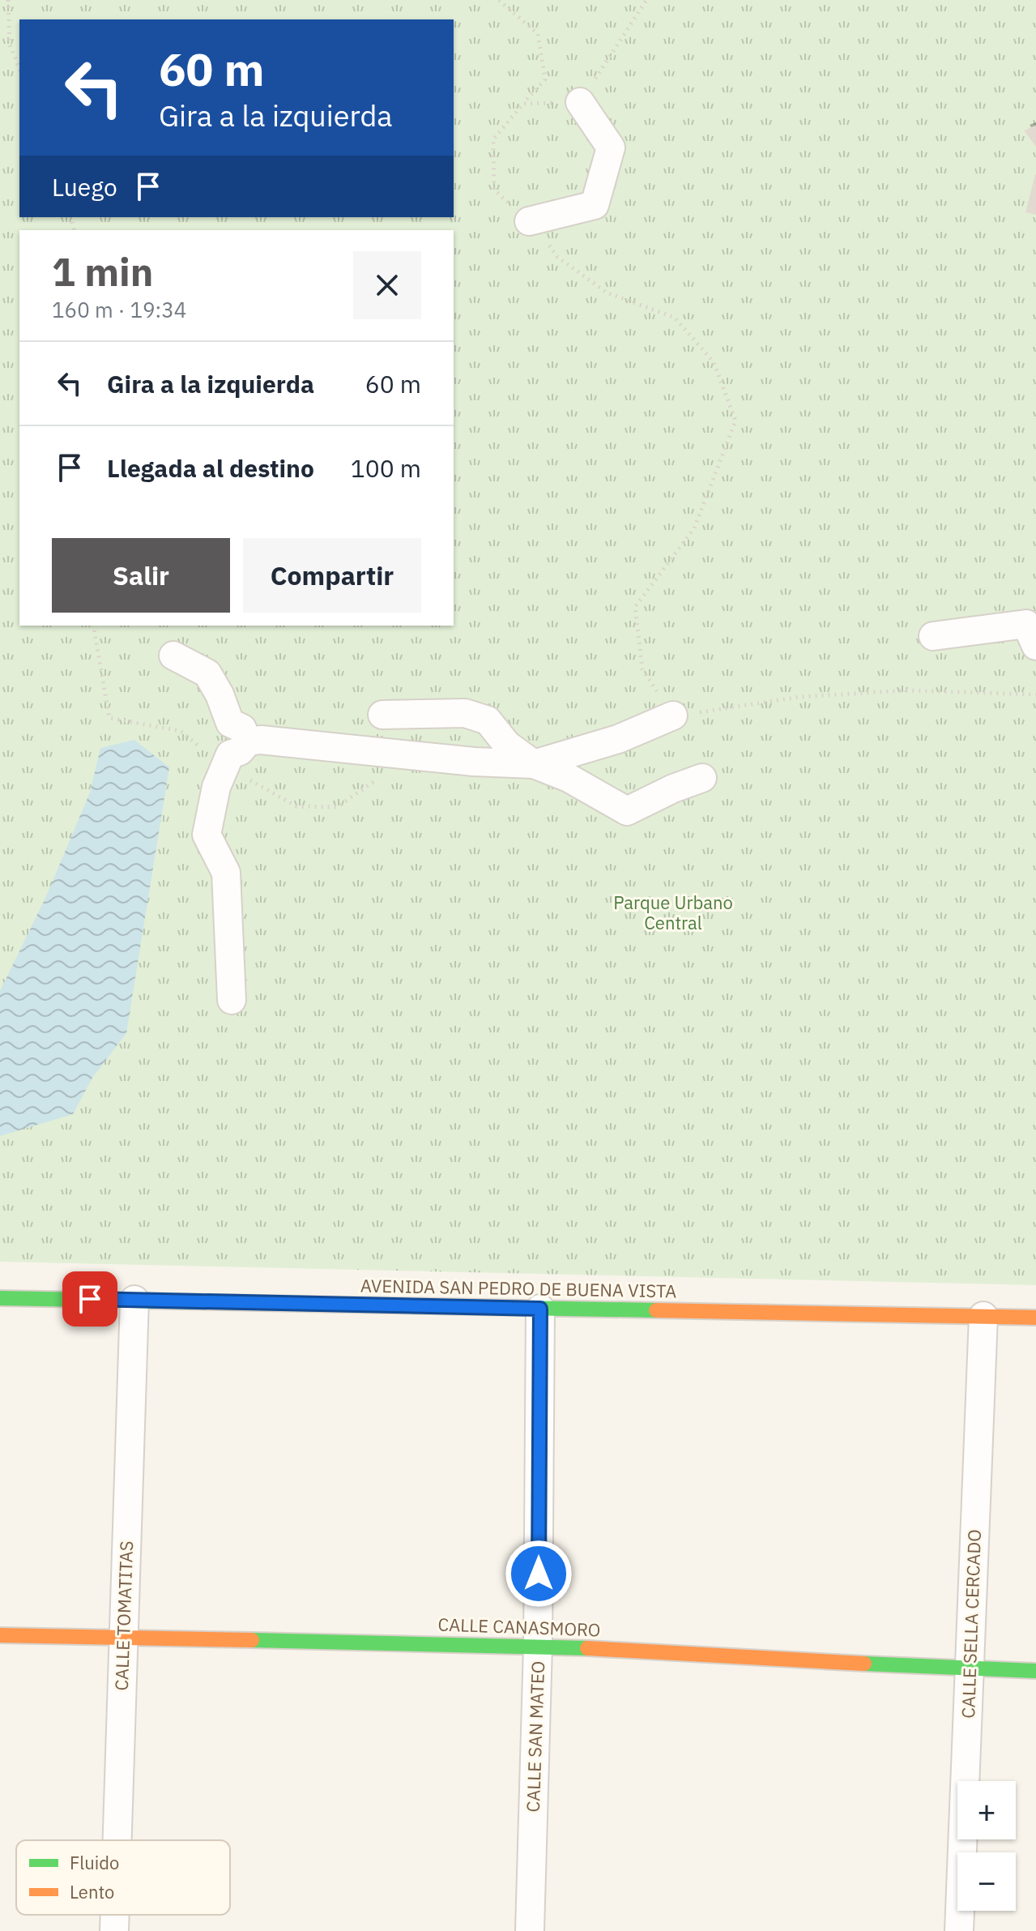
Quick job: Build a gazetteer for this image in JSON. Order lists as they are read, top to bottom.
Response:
{
  "streets": {
    "street": [
      "AVENIDA SAN PEDRO DE BUENA VISTA",
      "CALLE TOMATITAS",
      "CALLE SELLA CERCADO",
      "CALLE CANASMORO",
      "CALLE SAN MATEO"
    ]
  },
  "crossings": [
    ["AVENIDA SAN PEDRO DE BUENA VISTA", "CALLE TOMATITAS"],
    ["AVENIDA SAN PEDRO DE BUENA VISTA", "CALLE SELLA CERCADO"],
    ["AVENIDA SAN PEDRO DE BUENA VISTA", "CALLE SAN MATEO"],
    ["CALLE TOMATITAS", "CALLE CANASMORO"],
    ["CALLE SELLA CERCADO", "CALLE CANASMORO"],
    ["CALLE CANASMORO", "CALLE SAN MATEO"]
  ],
  "parks": ["Parque Urbano Central"],
  "legend": ["Fluido", "Lento"],
  "page": {
    "turn": ["60 m", "Gira a la izquierda"],
    "then": "Luego",
    "heading": ["1 min", "160 m · 19:34"],
    "list": [
      {
        "name": "Gira a la izquierda",
        "value": "60 m"
      },
      {
        "name": "Llegada al destino",
        "value": "100 m"
      }
    ],
    "buttons": ["Salir", "Compartir"],
    "map_buttons": ["+", "−"]
  }
}
